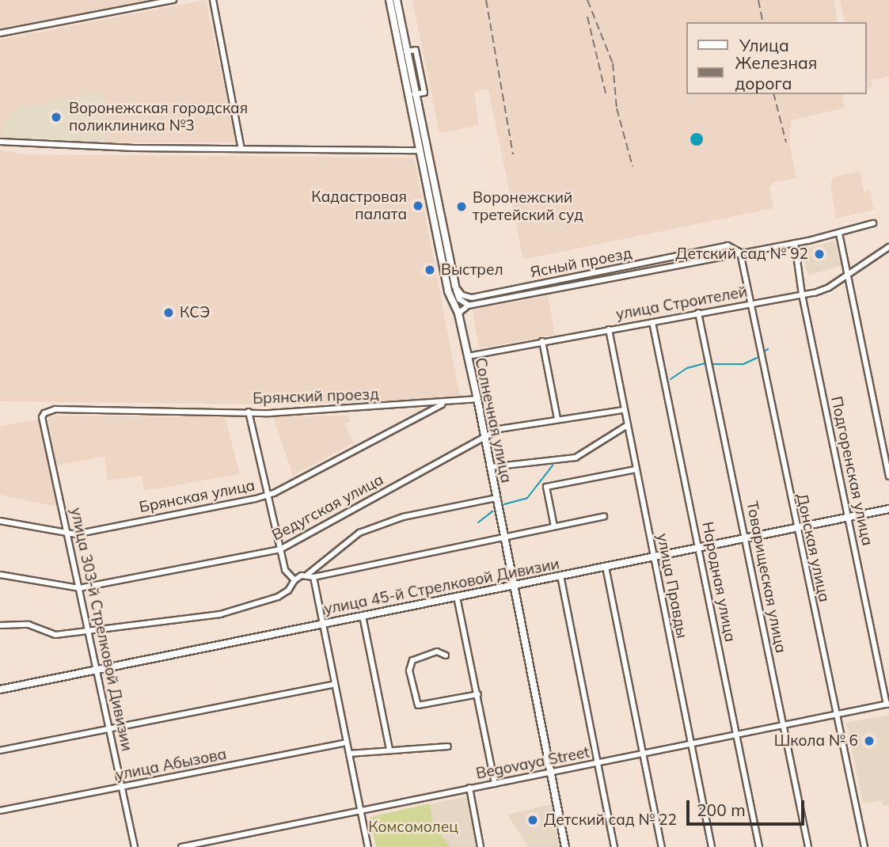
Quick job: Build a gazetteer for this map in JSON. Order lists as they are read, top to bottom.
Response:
{
  "streets": {
    "main road": ["Солнечная улица", "улица 45-й Стрелковой Дивизии"],
    "street": [
      "Ясный проезд",
      "улица Строителей",
      "Брянский проезд",
      "Подгоренская улица",
      "Брянская улица",
      "Ведугская улица",
      "Донская улица",
      "Товарищеская улица",
      "Народная улица",
      "улица Правды",
      "улица 303-й Стрелковой Дивизии",
      "Begovaya Street",
      "улица Абызова"
    ]
  },
  "crossings": [
    ["Ясный проезд", "Солнечная улица"],
    ["Ясный проезд", "Подгоренская улица"],
    ["Ясный проезд", "Донская улица"],
    ["улица Строителей", "Солнечная улица"],
    ["улица Строителей", "Подгоренская улица"],
    ["улица Строителей", "Донская улица"],
    ["улица Строителей", "Товарищеская улица"],
    ["улица Строителей", "Народная улица"],
    ["улица Строителей", "улица Правды"],
    ["Брянский проезд", "Солнечная улица"],
    ["Брянский проезд", "Брянская улица"],
    ["Брянский проезд", "улица 303-й Стрелковой Дивизии"],
    ["Солнечная улица", "Ведугская улица"],
    ["Солнечная улица", "улица 45-й Стрелковой Дивизии"],
    ["Солнечная улица", "Begovaya Street"],
    ["Подгоренская улица", "улица 45-й Стрелковой Дивизии"],
    ["Подгоренская улица", "Begovaya Street"],
    ["Брянская улица", "улица 303-й Стрелковой Дивизии"],
    ["Ведугская улица", "улица Правды"],
    ["Ведугская улица", "улица 303-й Стрелковой Дивизии"],
    ["Донская улица", "улица 45-й Стрелковой Дивизии"],
    ["Донская улица", "Begovaya Street"],
    ["Товарищеская улица", "улица 45-й Стрелковой Дивизии"],
    ["Товарищеская улица", "Begovaya Street"],
    ["Народная улица", "улица 45-й Стрелковой Дивизии"],
    ["Народная улица", "Begovaya Street"],
    ["улица Правды", "улица 45-й Стрелковой Дивизии"],
    ["улица Правды", "Begovaya Street"],
    ["улица 45-й Стрелковой Дивизии", "улица 303-й Стрелковой Дивизии"],
    ["улица 303-й Стрелковой Дивизии", "улица Абызова"]
  ],
  "parks": ["Комсомолец"],
  "places": [
    "Воронежская городская поликлиника №3",
    "Кадастровая палата",
    "Воронежский третейский суд",
    "Детский сад № 92",
    "Выстрел",
    "КСЭ",
    "Школа № 6",
    "Детский сад № 22"
  ],
  "legend": ["Улица", "Железная дорога"],
  "scale_bar": "200 m"
}
